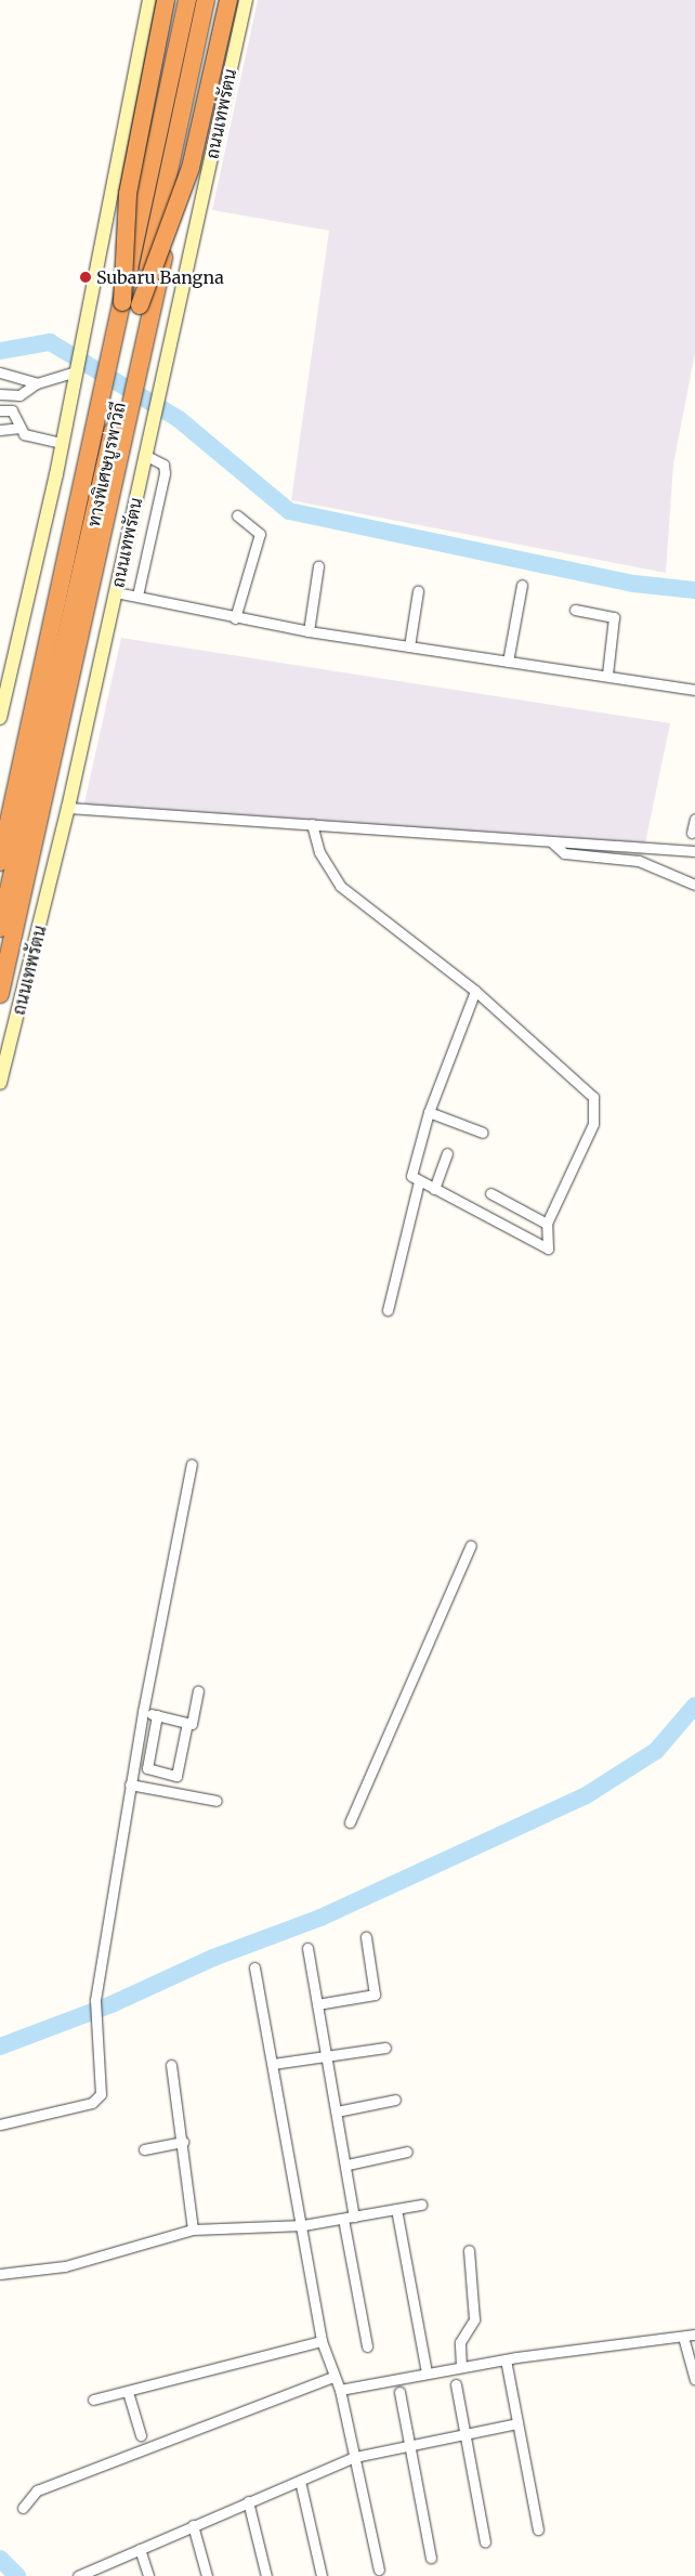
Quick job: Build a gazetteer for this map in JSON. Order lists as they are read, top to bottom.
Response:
{
  "streets": {
    "highway": ["ถนนเทพรัตน", "ทางพิเศษบูรพาวิถี"]
  },
  "places": ["Subaru Bangna"]
}
